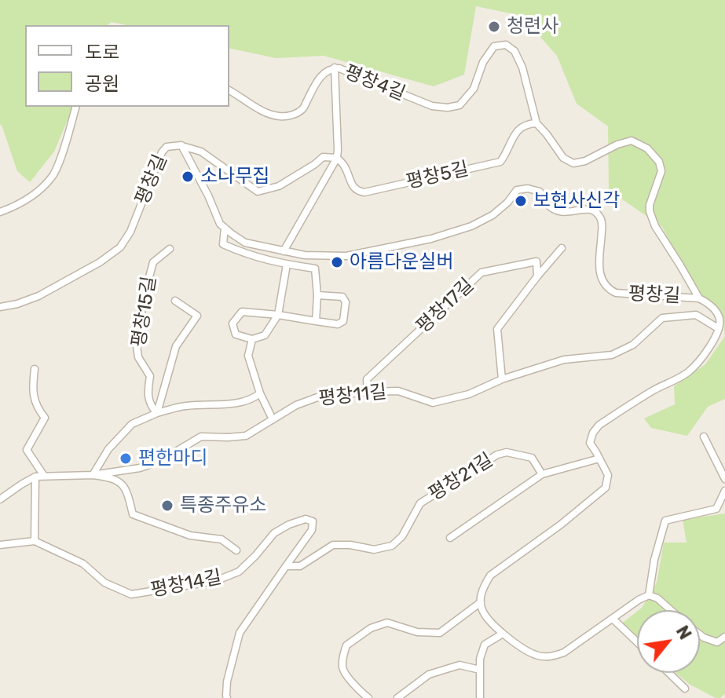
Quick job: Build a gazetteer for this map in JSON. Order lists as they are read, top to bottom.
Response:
{
  "streets": {
    "street": [
      "평창4길",
      "평창5길",
      "평창길",
      "평창17길",
      "평창15길",
      "평창11길",
      "평창21길",
      "평창14길"
    ]
  },
  "crossings": [
    ["평창4길", "평창5길"],
    ["평창길", "평창11길"],
    ["평창17길", "평창11길"],
    ["평창21길", "평창14길"]
  ],
  "places": [
    "청련사",
    "소나무집",
    "보현사신각",
    "아름다운실버",
    "편한마디",
    "특종주유소"
  ],
  "legend": ["도로", "공원"],
  "north": "top right"
}
